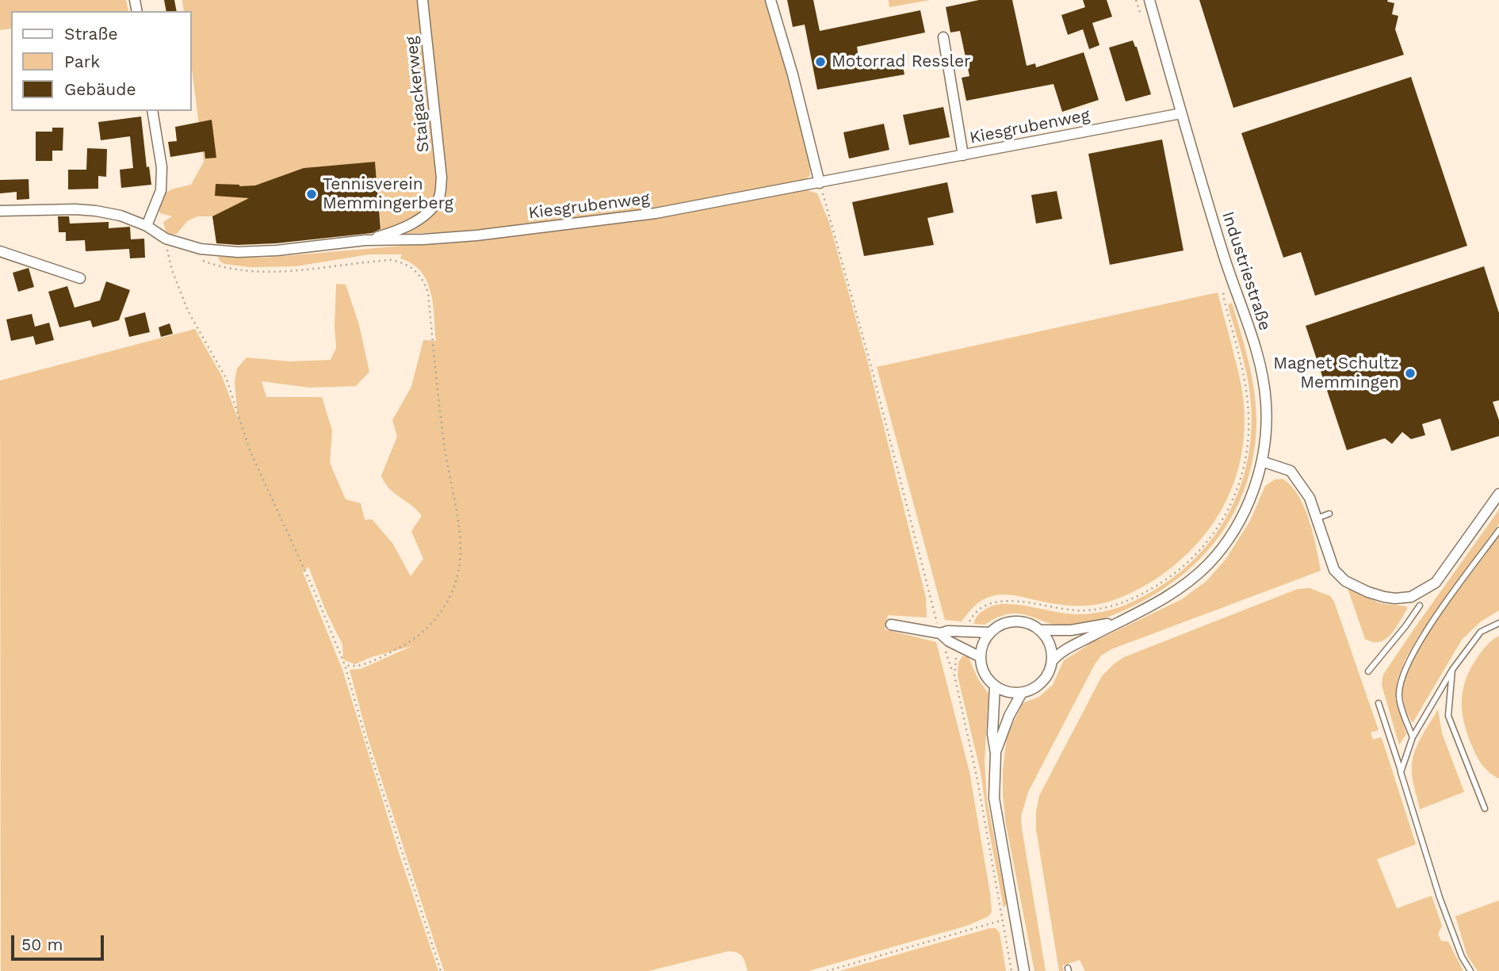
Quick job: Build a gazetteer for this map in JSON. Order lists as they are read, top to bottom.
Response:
{
  "streets": {
    "street": ["Staigackerweg", "Kiesgrubenweg", "Industriestraße"]
  },
  "crossings": [
    ["Staigackerweg", "Kiesgrubenweg"],
    ["Kiesgrubenweg", "Industriestraße"]
  ],
  "places": ["Motorrad Ressler", "Tennisverein Memmingerberg", "Magnet Schultz Memmingen"],
  "legend": ["Straße", "Park", "Gebäude"],
  "scale_bar": "50 m"
}
